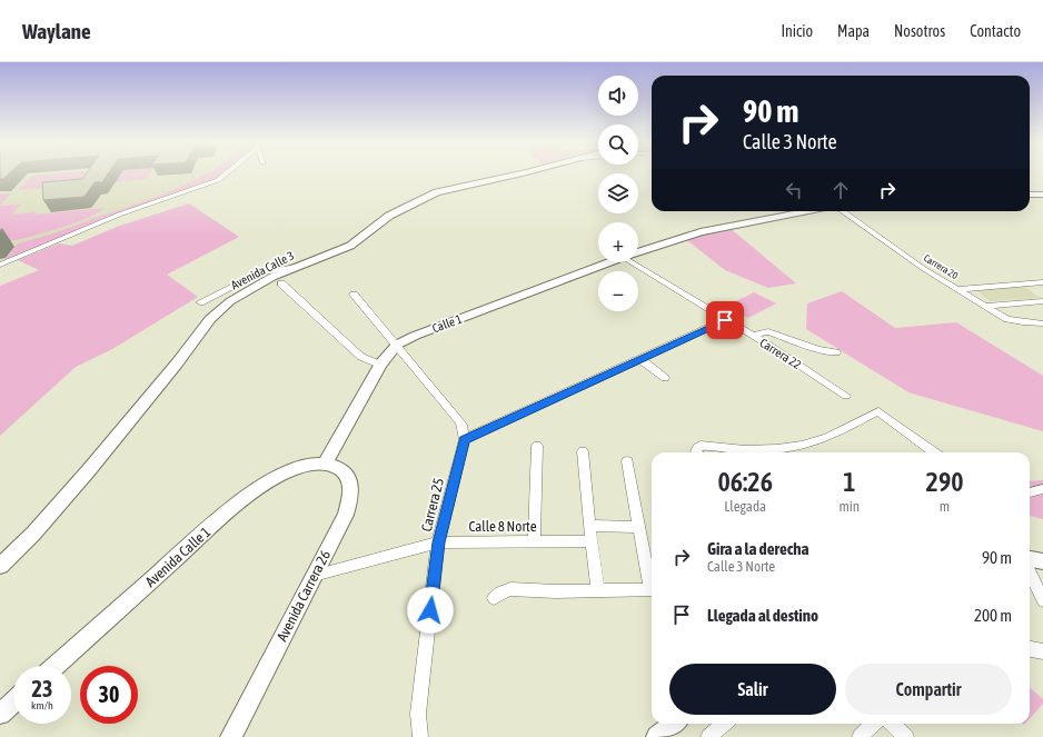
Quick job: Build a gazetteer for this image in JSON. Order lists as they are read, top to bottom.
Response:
{
  "streets": {
    "street": [
      "Carrera 20",
      "Avenida Calle 3",
      "Calle 1",
      "Carrera 22",
      "Carrera 25",
      "Calle 8 Norte",
      "Avenida Calle 1",
      "Avenida Carrera 26"
    ]
  },
  "crossings": [
    ["Calle 1", "Avenida Calle 1"],
    ["Calle 1", "Avenida Carrera 26"],
    ["Carrera 25", "Calle 8 Norte"],
    ["Calle 8 Norte", "Avenida Carrera 26"],
    ["Avenida Calle 1", "Avenida Carrera 26"]
  ],
  "page": {
    "header": "Waylane",
    "nav": [
      "Inicio",
      "Mapa",
      "Nosotros",
      "Contacto"
    ],
    "map_buttons": ["+", "−"],
    "turn": ["90 m", "Calle 3 Norte"],
    "eta": [
      "06:26",
      "Llegada",
      "1",
      "min",
      "290",
      "m"
    ],
    "list": [
      {
        "name": "Gira a la derecha",
        "note": "Calle 3 Norte",
        "value": "90 m"
      },
      {
        "name": "Llegada al destino",
        "value": "200 m"
      }
    ],
    "buttons": ["Salir", "Compartir"],
    "speed": "23 km/h",
    "limit": "30"
  }
}
